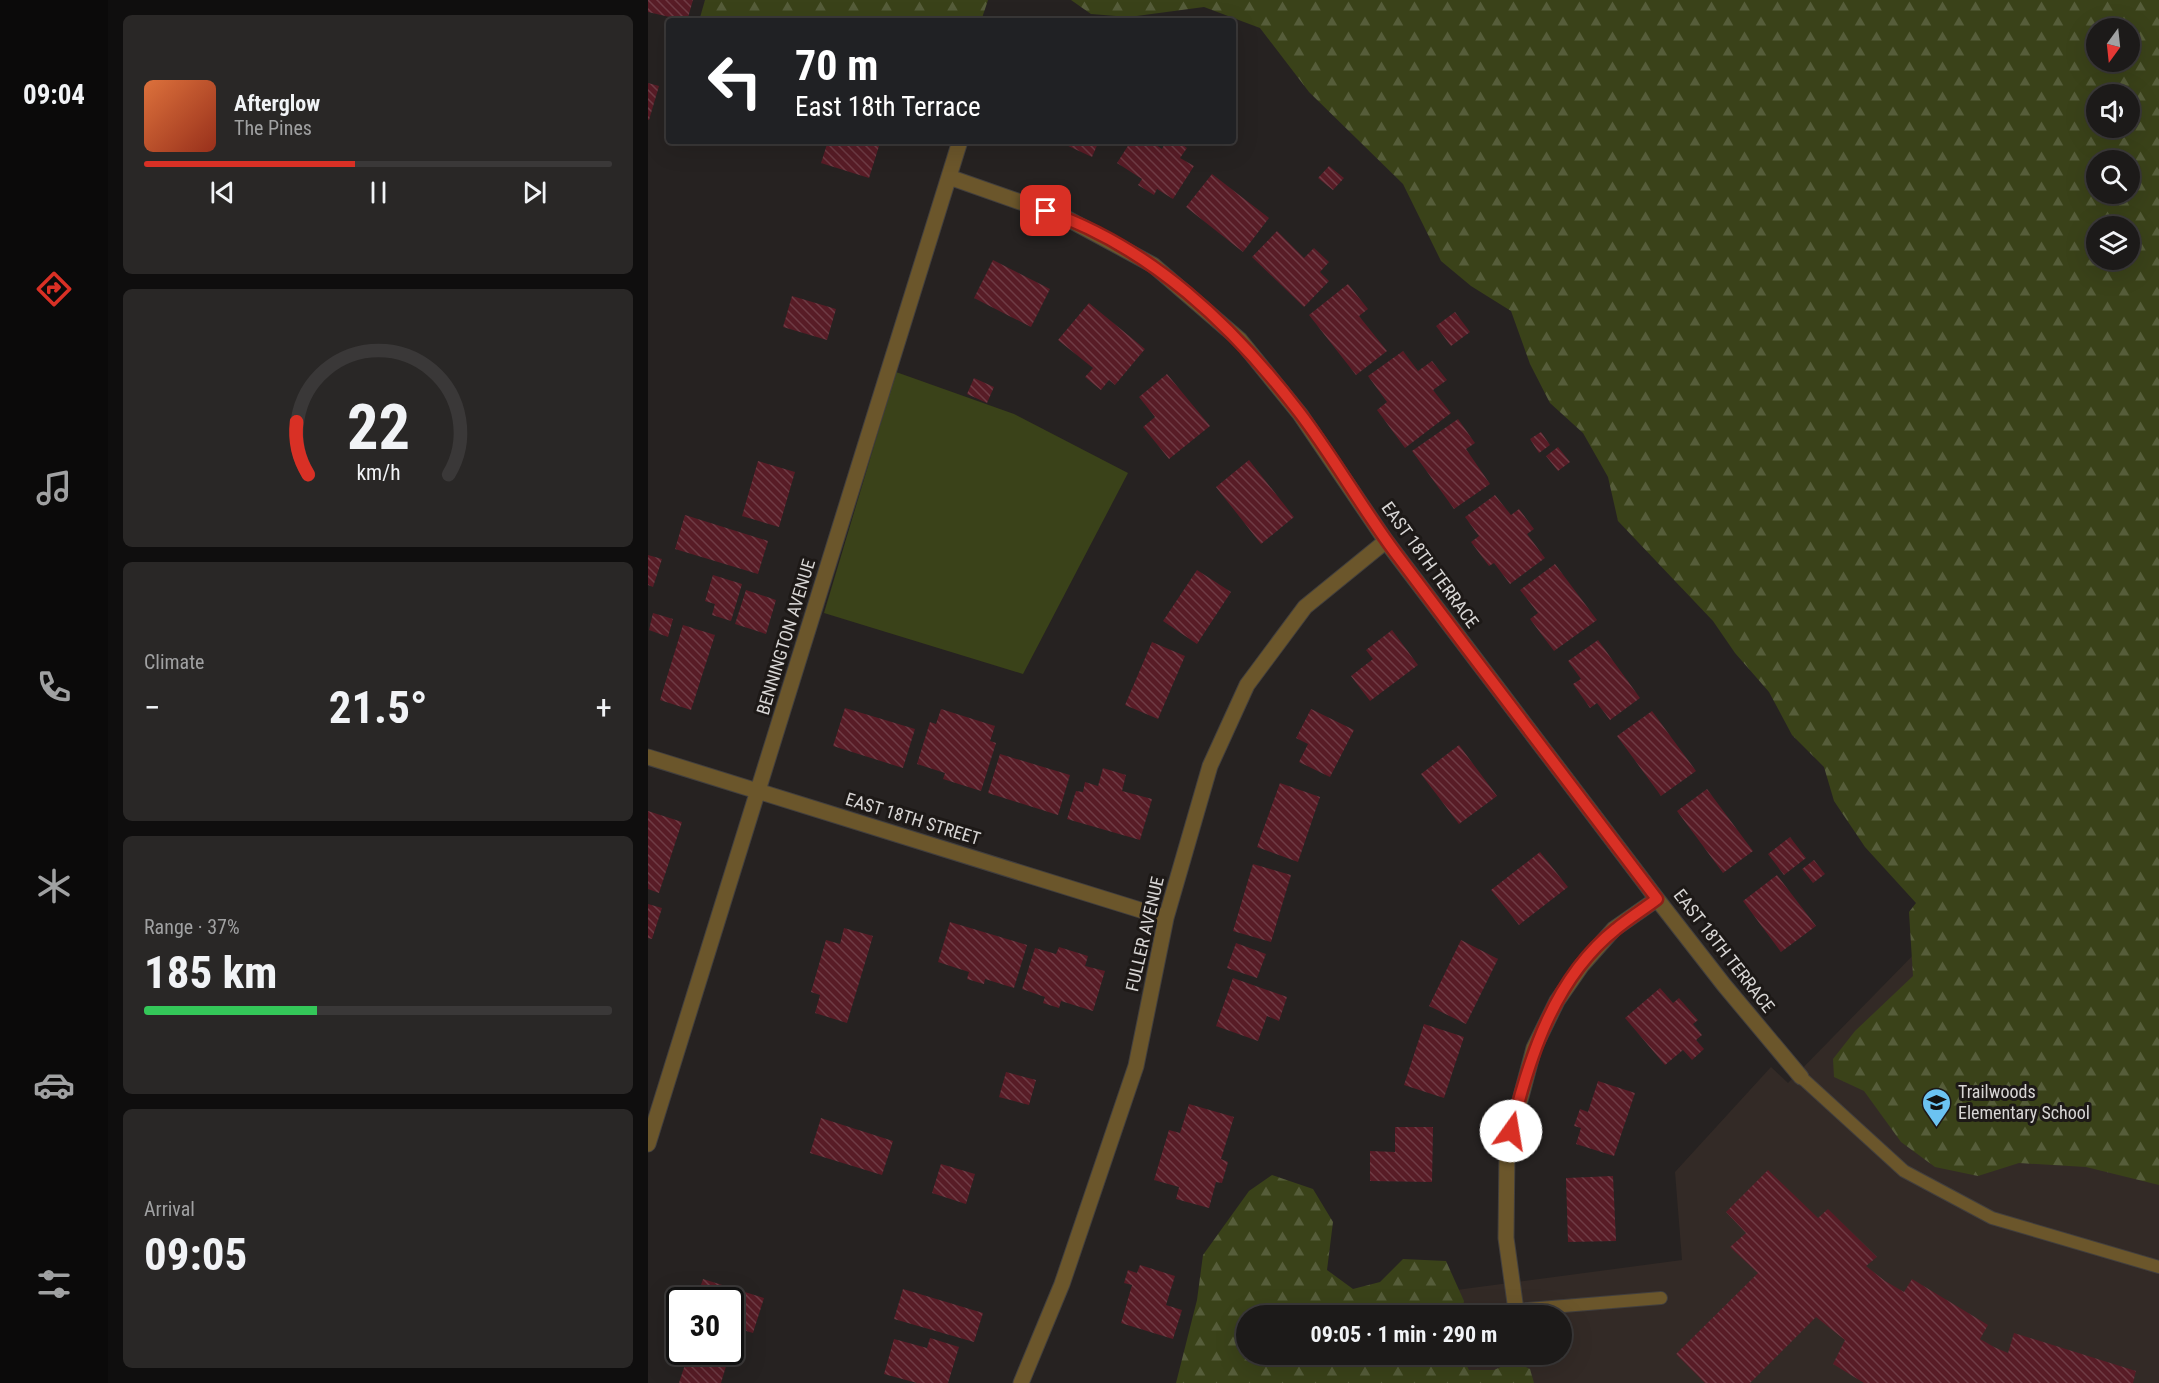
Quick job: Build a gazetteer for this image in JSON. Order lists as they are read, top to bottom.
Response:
{
  "streets": {
    "street": [
      "EAST 18TH TERRACE",
      "BENNINGTON AVENUE",
      "EAST 18TH STREET",
      "FULLER AVENUE"
    ]
  },
  "crossings": [
    ["EAST 18TH TERRACE", "BENNINGTON AVENUE"],
    ["EAST 18TH TERRACE", "FULLER AVENUE"],
    ["BENNINGTON AVENUE", "EAST 18TH STREET"],
    ["EAST 18TH STREET", "FULLER AVENUE"]
  ],
  "places": {
    "school or university": ["Trailwoods Elementary School"]
  },
  "north": "bottom",
  "page": {
    "tabs": "09:04",
    "turn": ["70 m", "East 18th Terrace"],
    "song": ["Afterglow", "The Pines"],
    "tile": [
      "Climate",
      ["Range · 37%", "185 km"],
      ["Arrival", "09:05"]
    ],
    "heat": ["−", "21.5°", "+"],
    "limit": "30",
    "trip": "09:05 · 1 min · 290 m",
    "gauge": ["22", "km/h"]
  }
}
